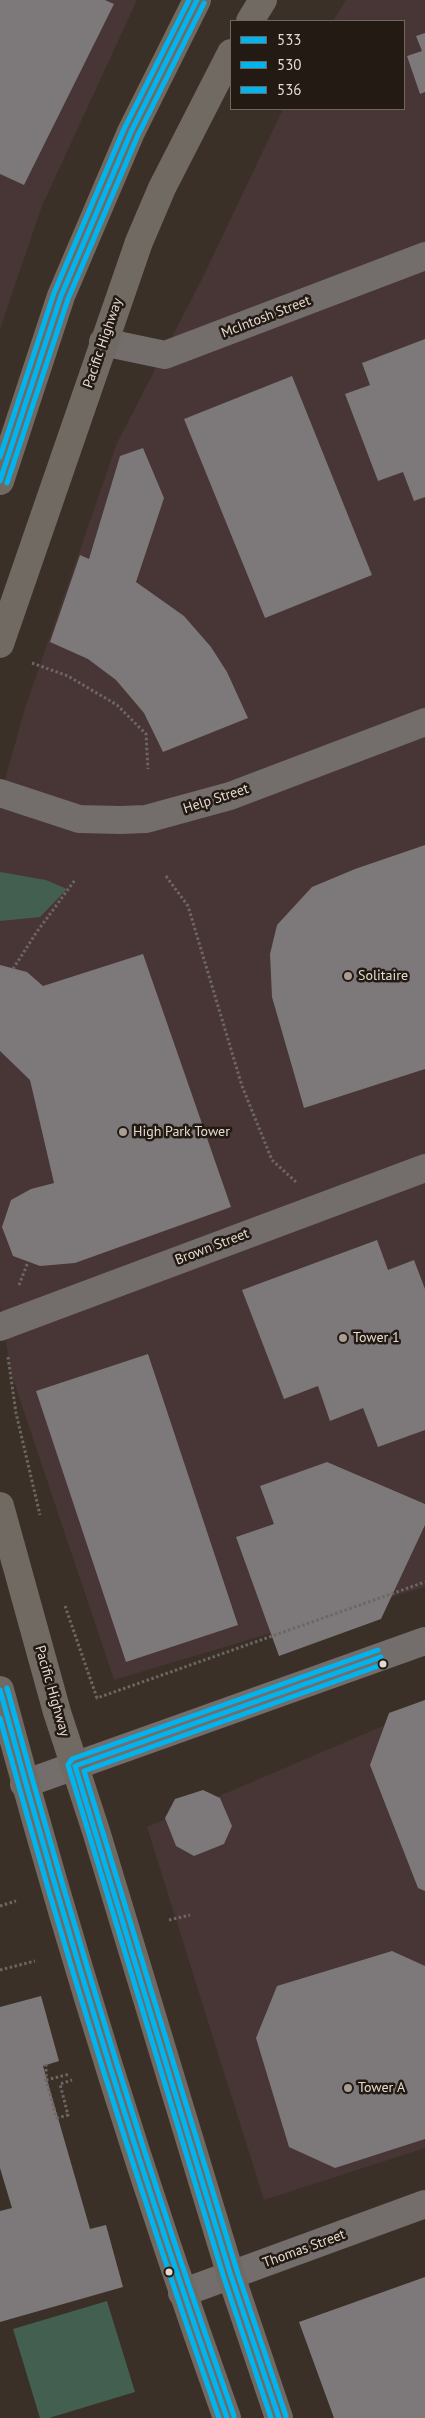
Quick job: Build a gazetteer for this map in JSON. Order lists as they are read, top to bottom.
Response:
{
  "streets": {
    "highway": ["Pacific Highway"],
    "street": [
      "McIntosh Street",
      "Help Street",
      "Brown Street",
      "Thomas Street"
    ]
  },
  "crossings": [
    ["McIntosh Street", "Pacific Highway"],
    ["Pacific Highway", "Thomas Street"]
  ],
  "places": [
    "Solitaire",
    "High Park Tower",
    "Tower 1",
    "Tower A"
  ],
  "lines": ["transit line 533", "transit line 536", "transit line 530"],
  "legend": ["533", "530", "536"]
}
